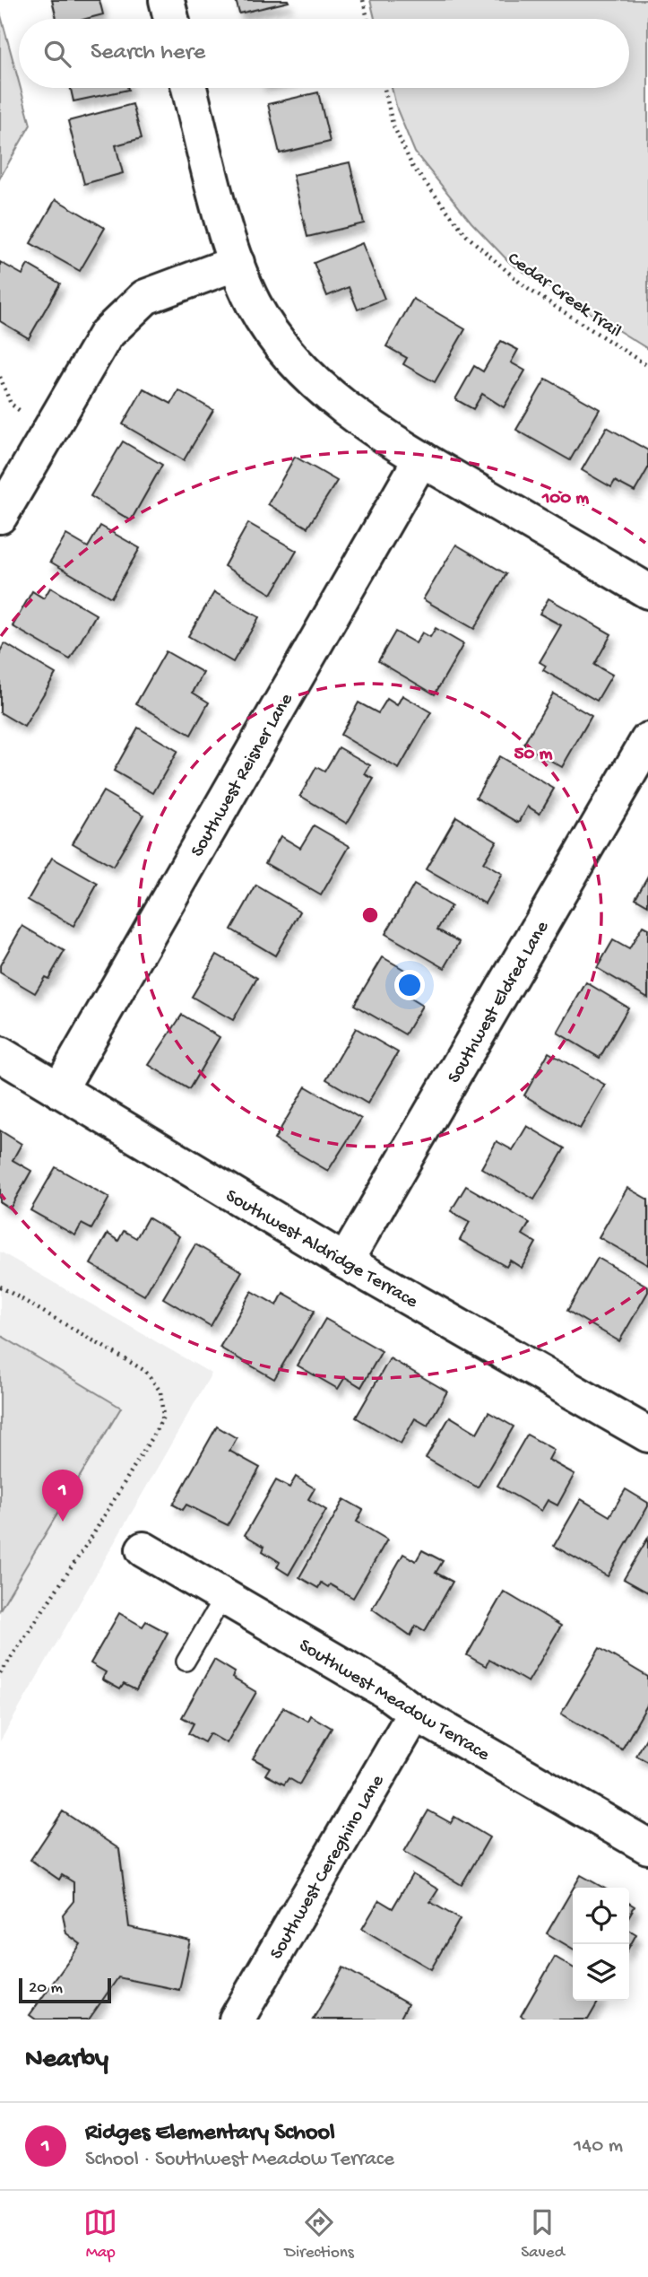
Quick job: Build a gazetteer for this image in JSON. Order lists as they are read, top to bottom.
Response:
{
  "streets": {
    "street": [
      "Southwest Reisner Lane",
      "Southwest Eldred Lane",
      "Southwest Aldridge Terrace",
      "Southwest Meadow Terrace",
      "Southwest Cereghino Lane"
    ],
    "path": ["Cedar Creek Trail"]
  },
  "crossings": [
    ["Southwest Reisner Lane", "Southwest Aldridge Terrace"],
    ["Southwest Eldred Lane", "Southwest Aldridge Terrace"],
    ["Southwest Meadow Terrace", "Southwest Cereghino Lane"]
  ],
  "scale_bar": "20 m",
  "page": {
    "search": "Search here",
    "pins": "1",
    "scale": "20 m",
    "heading": "Nearby",
    "list": [
      {
        "mark": "1",
        "name": "Ridges Elementary School",
        "note": "School · Southwest Meadow Terrace",
        "value": "140 m"
      }
    ],
    "nav": ["Map", "Directions", "Saved"]
  },
  "rings": ["100 m", "50 m"]
}
